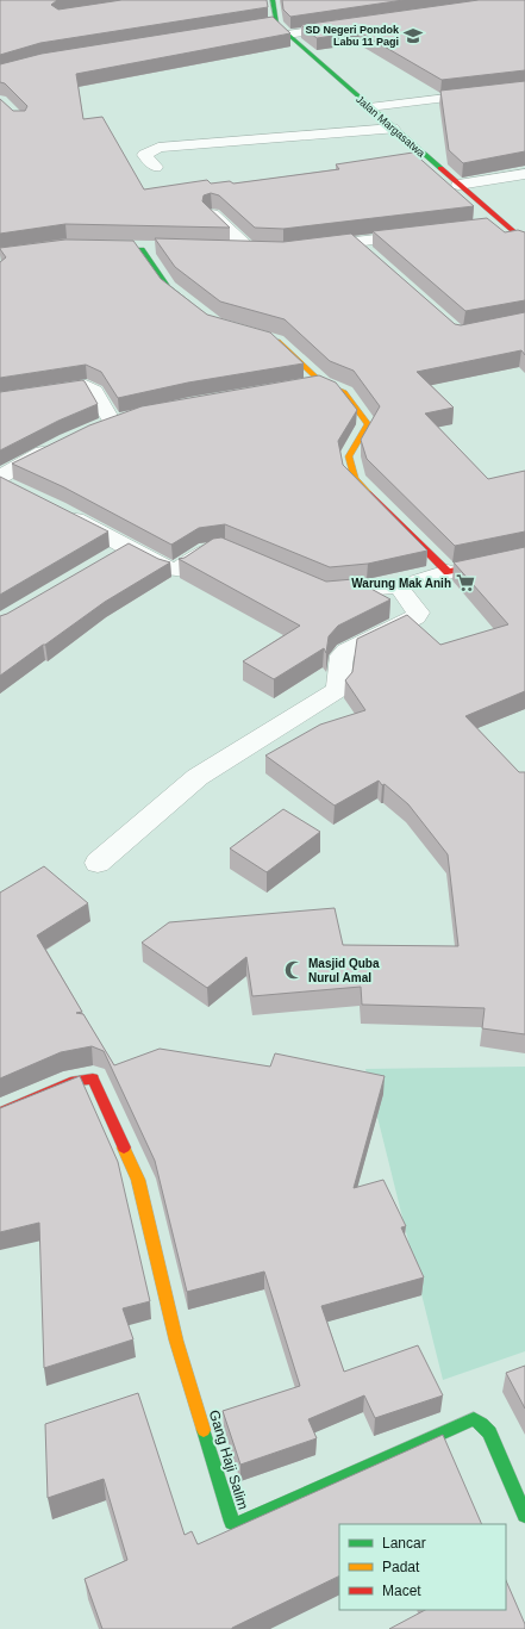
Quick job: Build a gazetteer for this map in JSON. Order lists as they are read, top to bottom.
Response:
{
  "streets": {
    "street": ["Jalan Margasatwa", "Gang Haji Salim"]
  },
  "places": {
    "school or university": ["SD Negeri Pondok Labu 11 Pagi"],
    "supermarket": ["Warung Mak Anih"],
    "mosque": ["Masjid Quba Nurul Amal"]
  },
  "legend": ["Lancar", "Padat", "Macet"]
}
